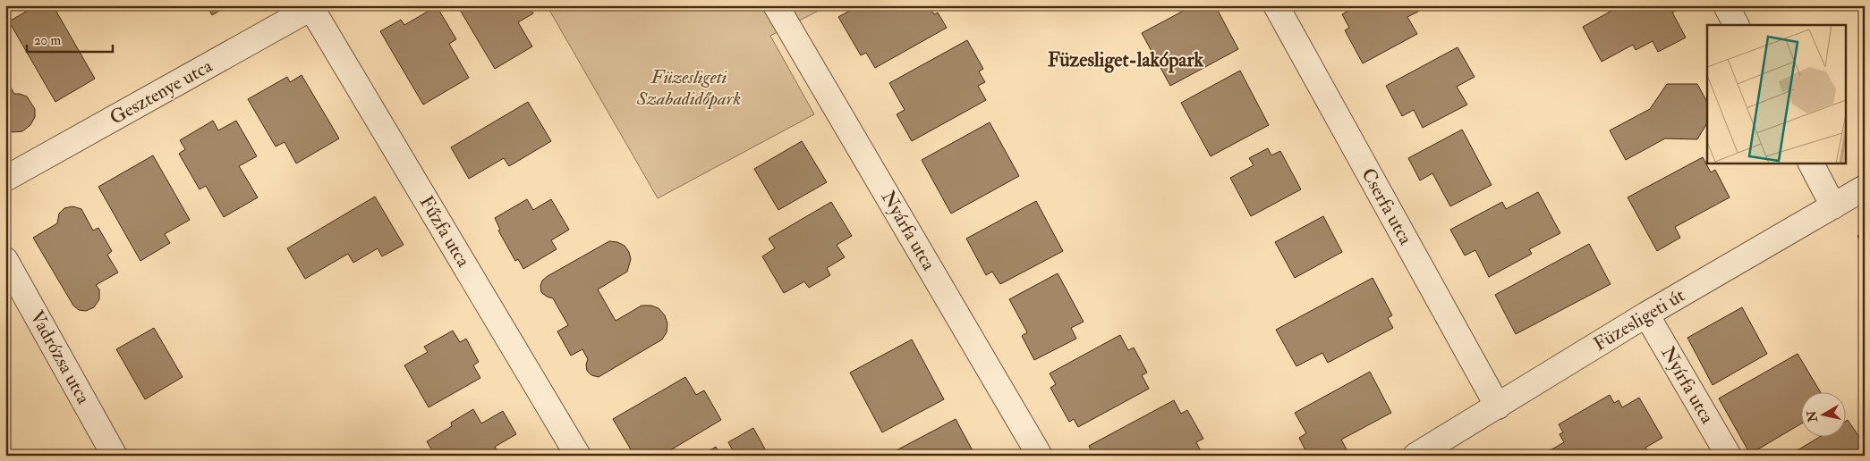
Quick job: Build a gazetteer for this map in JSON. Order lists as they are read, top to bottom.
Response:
{
  "streets": {
    "street": [
      "Gesztenye utca",
      "Cserfa utca",
      "Nyárfa utca",
      "Fűzfa utca",
      "Füzesligeti út",
      "Vadrózsa utca",
      "Nyírfa utca"
    ]
  },
  "crossings": [
    ["Gesztenye utca", "Fűzfa utca"],
    ["Cserfa utca", "Füzesligeti út"],
    ["Füzesligeti út", "Nyírfa utca"]
  ],
  "districts": ["Füzesliget-lakópark"],
  "parks": ["Füzesligeti Szabadidőpark"],
  "scale_bar": "20 m",
  "north": "left"
}
